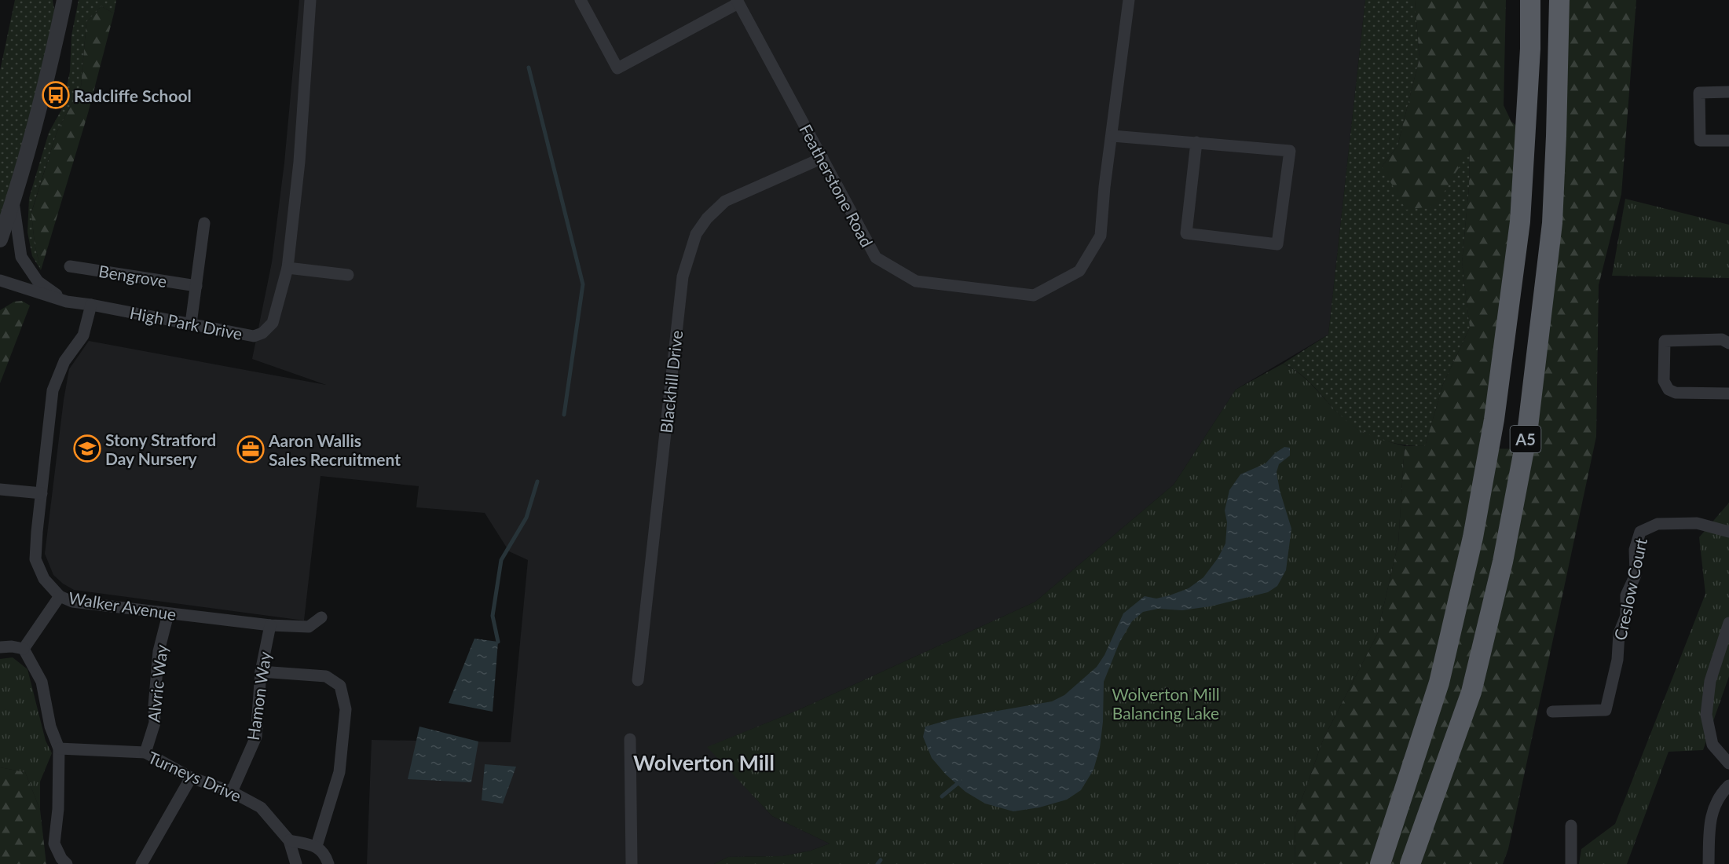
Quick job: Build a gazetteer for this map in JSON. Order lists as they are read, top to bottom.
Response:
{
  "streets": {
    "highway": ["A5"],
    "street": [
      "Featherstone Road",
      "Bengrove",
      "High Park Drive",
      "Blackhill Drive",
      "Creslow Court",
      "Walker Avenue",
      "Alvric Way",
      "Hamon Way",
      "Turneys Drive"
    ]
  },
  "crossings": [
    ["Featherstone Road", "Blackhill Drive"],
    ["High Park Drive", "Walker Avenue"],
    ["Walker Avenue", "Alvric Way"],
    ["Walker Avenue", "Hamon Way"],
    ["Alvric Way", "Turneys Drive"],
    ["Hamon Way", "Turneys Drive"]
  ],
  "districts": ["Wolverton Mill"],
  "parks": ["Wolverton Mill Balancing Lake"],
  "places": {
    "bus stop": ["Radcliffe School"],
    "school or university": ["Stony Stratford Day Nursery"],
    "office": ["Aaron Wallis Sales Recruitment"]
  }
}
